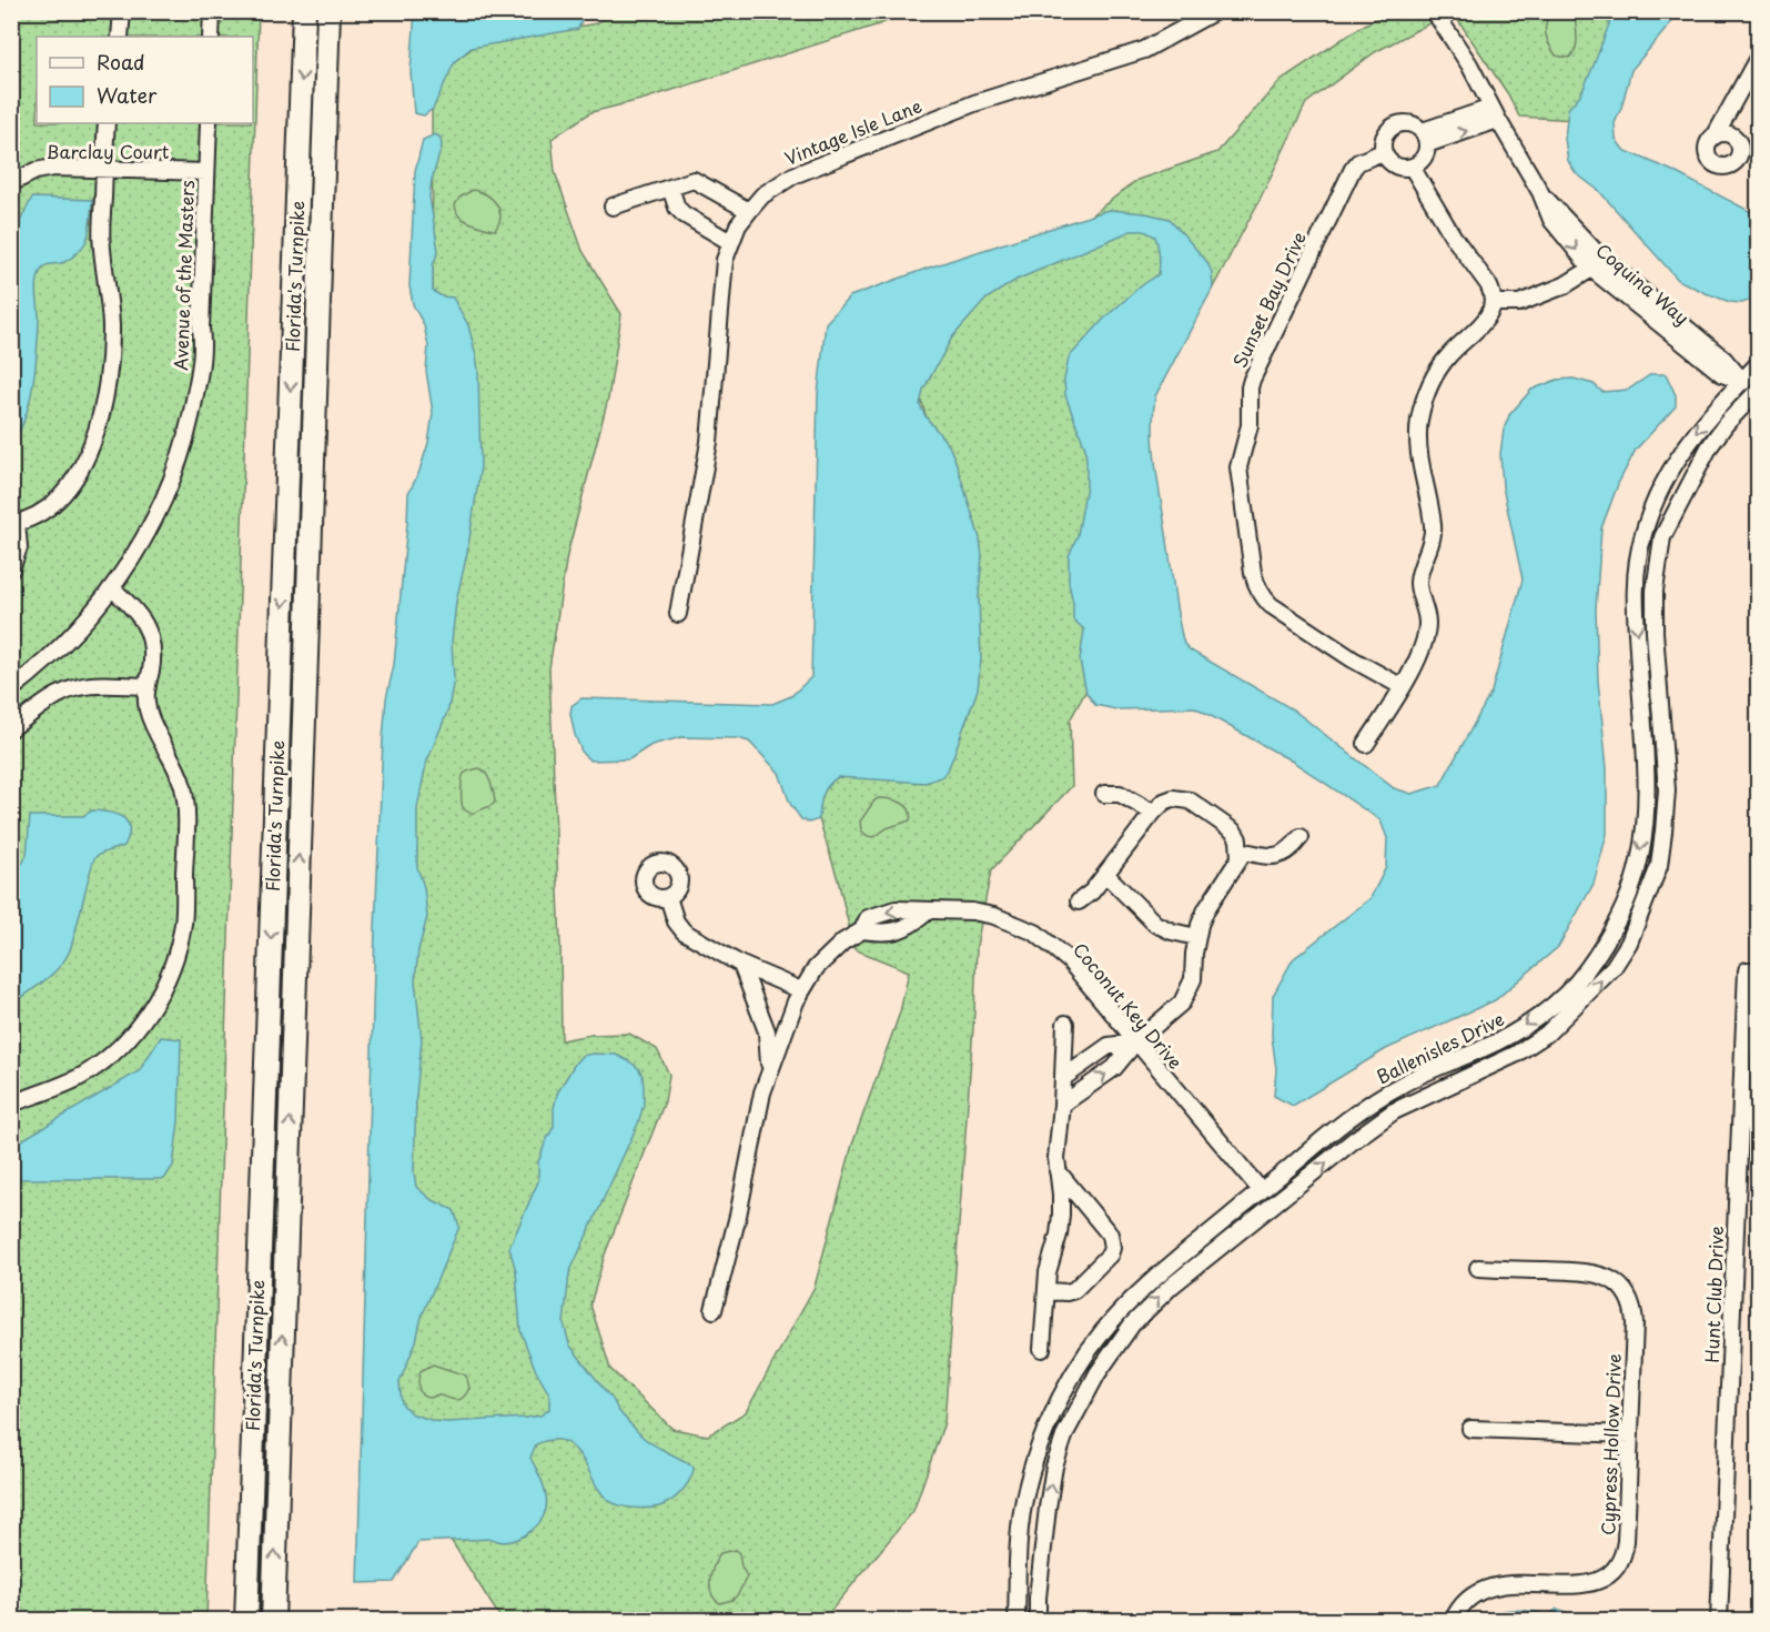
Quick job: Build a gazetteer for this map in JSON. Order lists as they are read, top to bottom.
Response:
{
  "streets": {
    "highway": ["Florida's Turnpike"],
    "street": [
      "Vintage Isle Lane",
      "Barclay Court",
      "Avenue of the Masters",
      "Coquina Way",
      "Sunset Bay Drive",
      "Coconut Key Drive",
      "Ballenisles Drive",
      "Hunt Club Drive",
      "Cypress Hollow Drive"
    ]
  },
  "crossings": [
    ["Barclay Court", "Avenue of the Masters"],
    ["Coquina Way", "Ballenisles Drive"],
    ["Coconut Key Drive", "Ballenisles Drive"]
  ],
  "legend": ["Road", "Water"]
}
